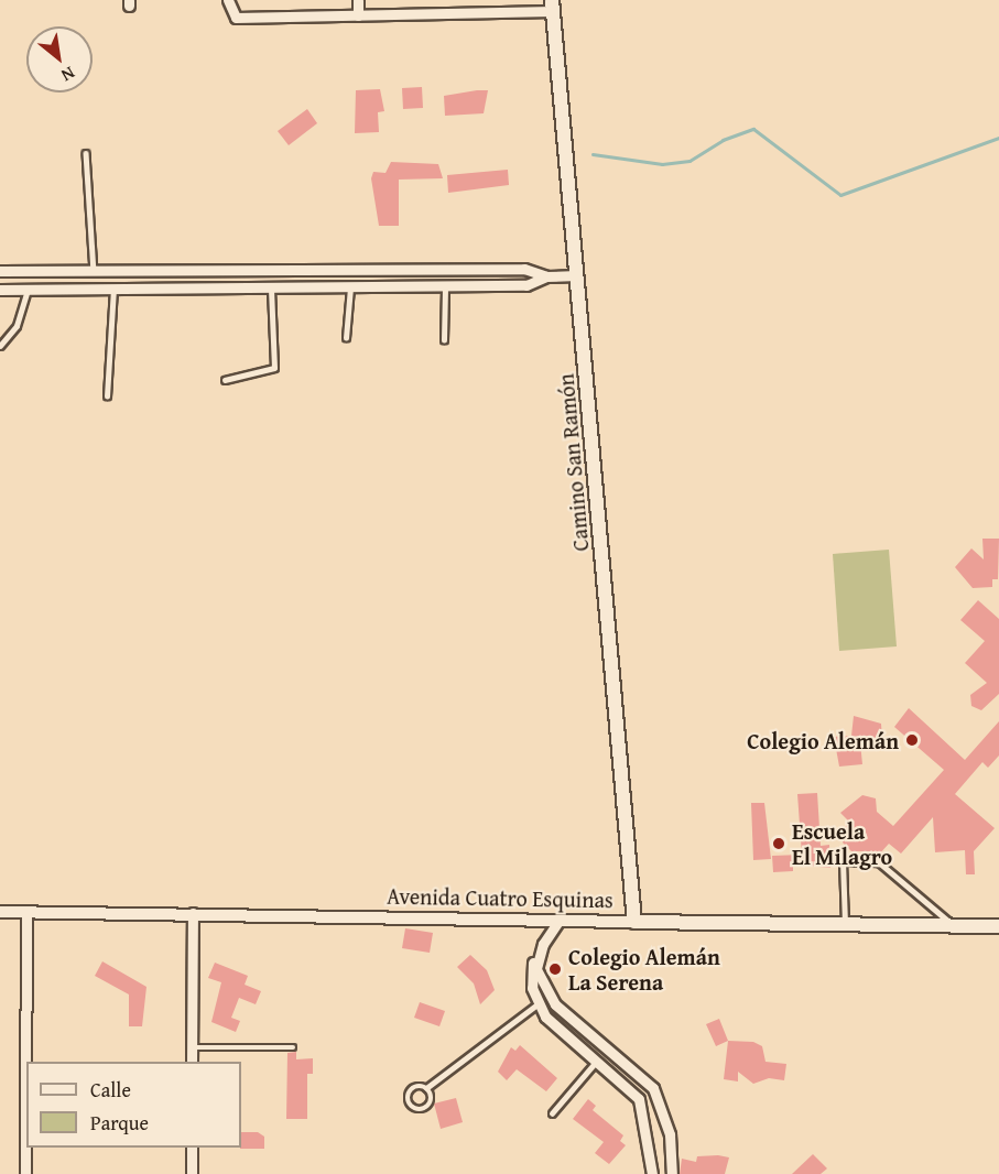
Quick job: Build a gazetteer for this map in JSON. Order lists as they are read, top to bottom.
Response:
{
  "streets": {
    "main road": ["Camino San Ramón", "Avenida Cuatro Esquinas"]
  },
  "crossings": [
    ["Camino San Ramón", "Avenida Cuatro Esquinas"]
  ],
  "places": ["Colegio Alemán", "Escuela El Milagro", "Colegio Alemán La Serena"],
  "legend": ["Calle", "Parque"],
  "north": "bottom right"
}
